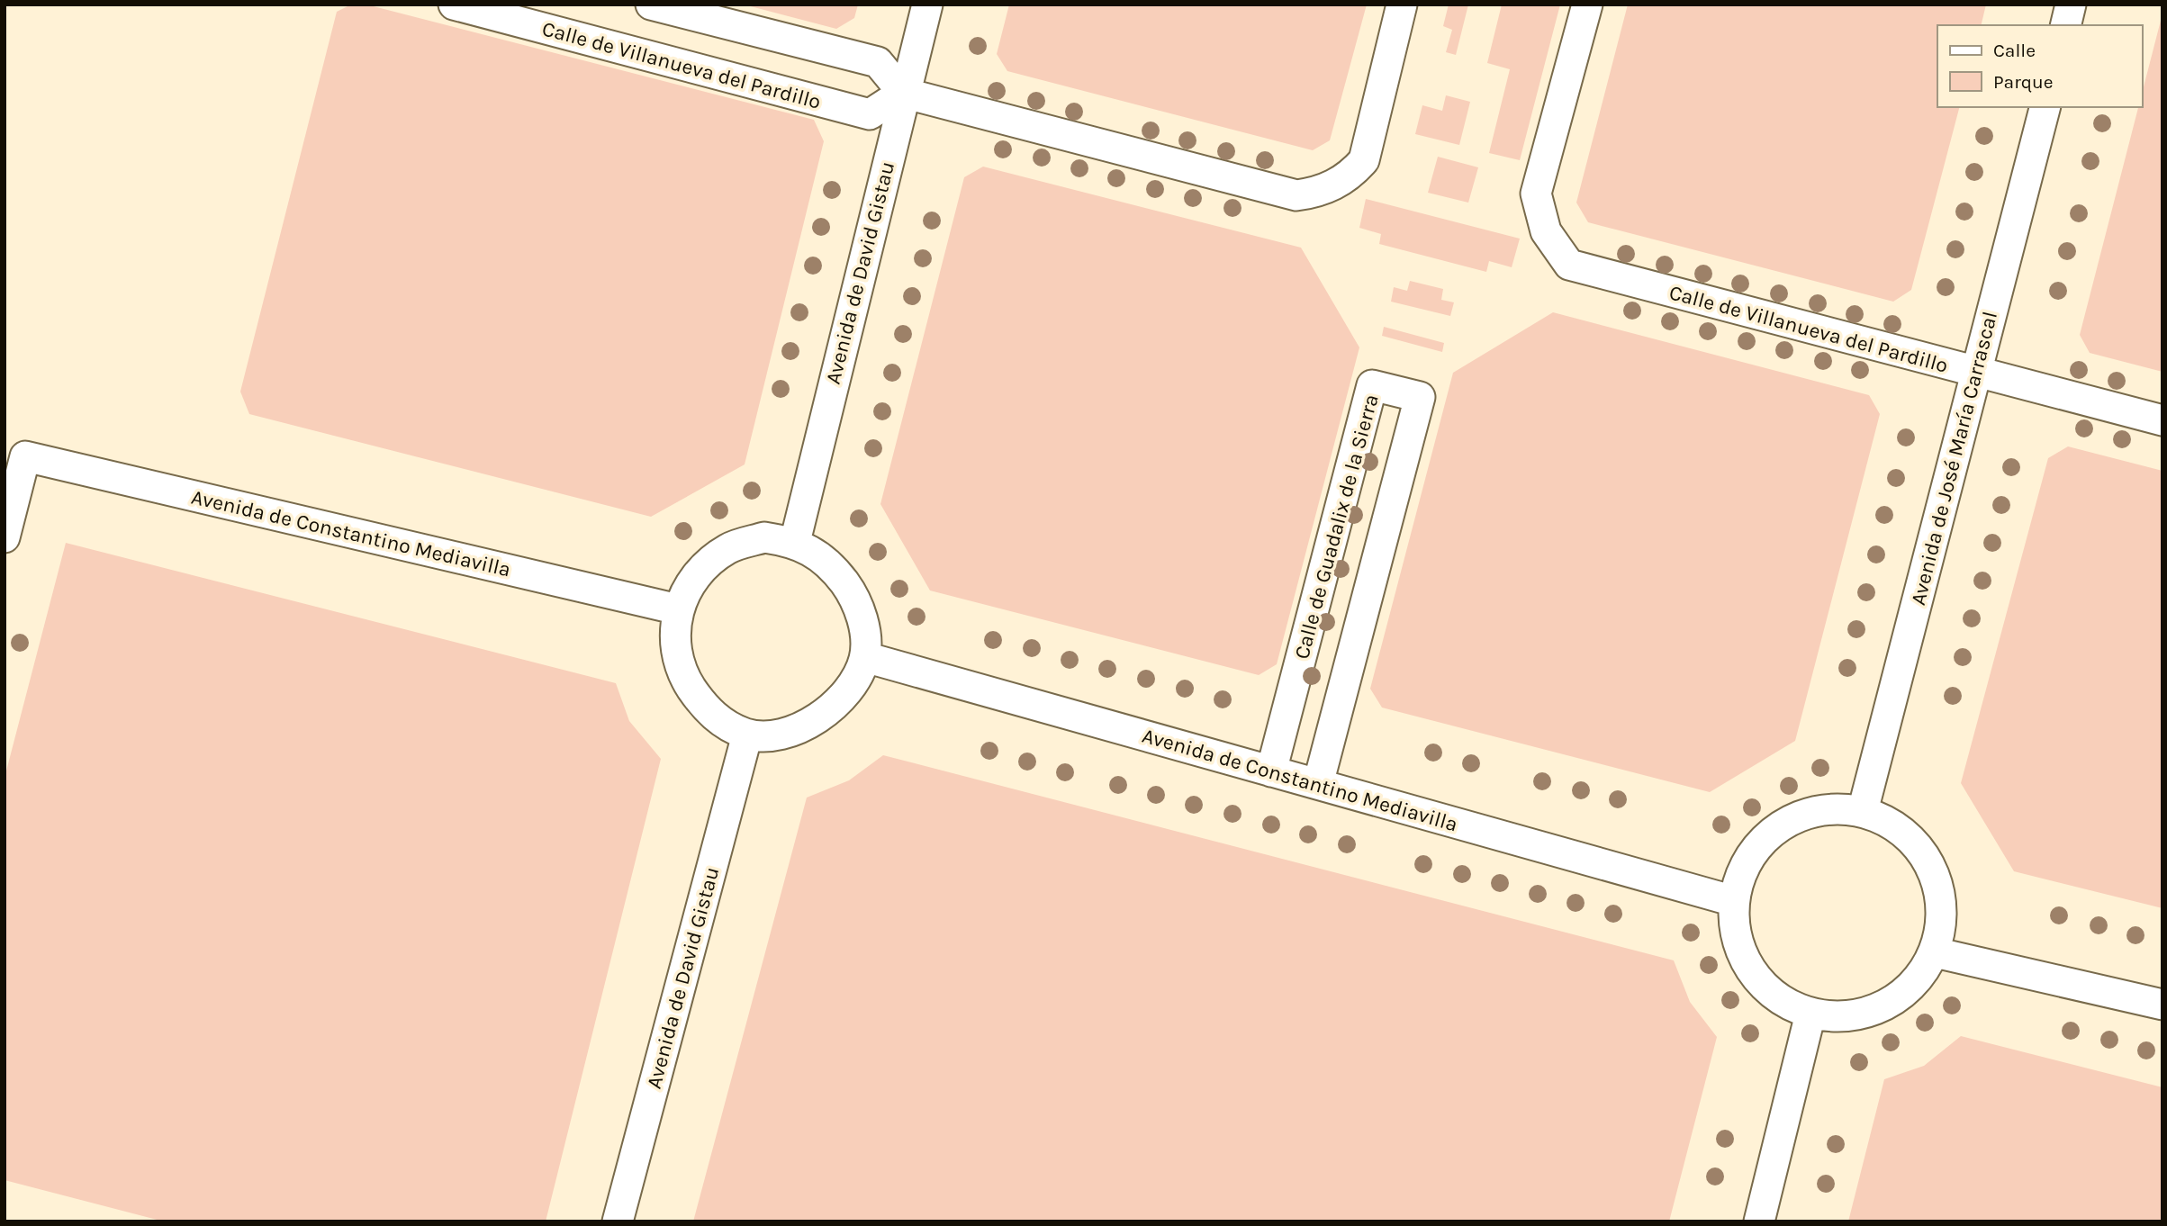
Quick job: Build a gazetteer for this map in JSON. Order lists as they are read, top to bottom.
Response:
{
  "streets": {
    "street": [
      "Calle de Villanueva del Pardillo",
      "Avenida de David Gistau",
      "Avenida de José María Carrascal",
      "Calle de Guadalix de la Sierra",
      "Avenida de Constantino Mediavilla"
    ]
  },
  "crossings": [
    ["Calle de Villanueva del Pardillo", "Avenida de David Gistau"],
    ["Calle de Villanueva del Pardillo", "Avenida de José María Carrascal"],
    ["Avenida de David Gistau", "Avenida de Constantino Mediavilla"],
    ["Avenida de José María Carrascal", "Avenida de Constantino Mediavilla"],
    ["Calle de Guadalix de la Sierra", "Avenida de Constantino Mediavilla"]
  ],
  "legend": ["Calle", "Parque"]
}
